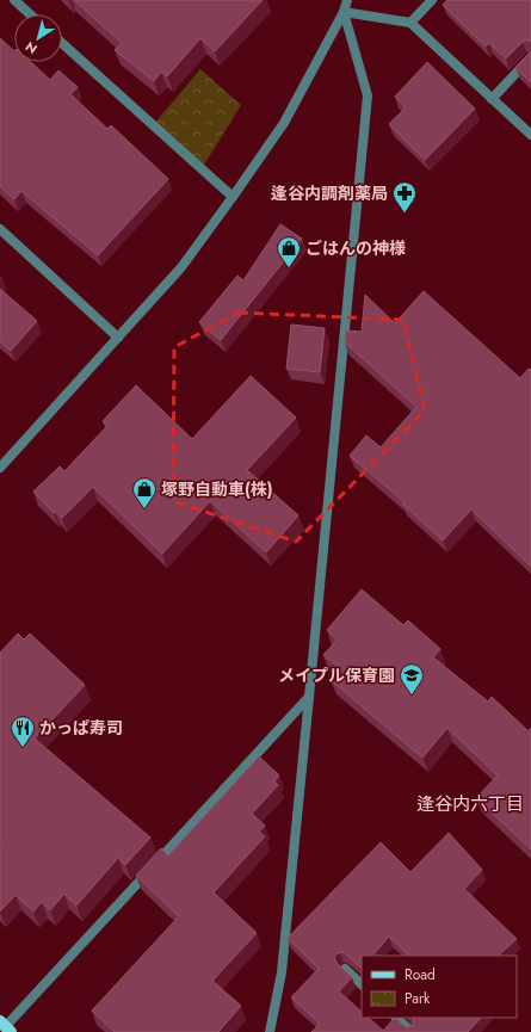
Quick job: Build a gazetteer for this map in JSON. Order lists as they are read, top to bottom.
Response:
{
  "districts": ["逢谷内六丁目"],
  "places": {
    "pharmacy": ["逢谷内調剤薬局"],
    "shop": ["ごはんの神様", "塚野自動車(株)"],
    "school or university": ["メイプル保育園"],
    "restaurant": ["かっぱ寿司"]
  },
  "legend": ["Road", "Park"],
  "north": "bottom left"
}
